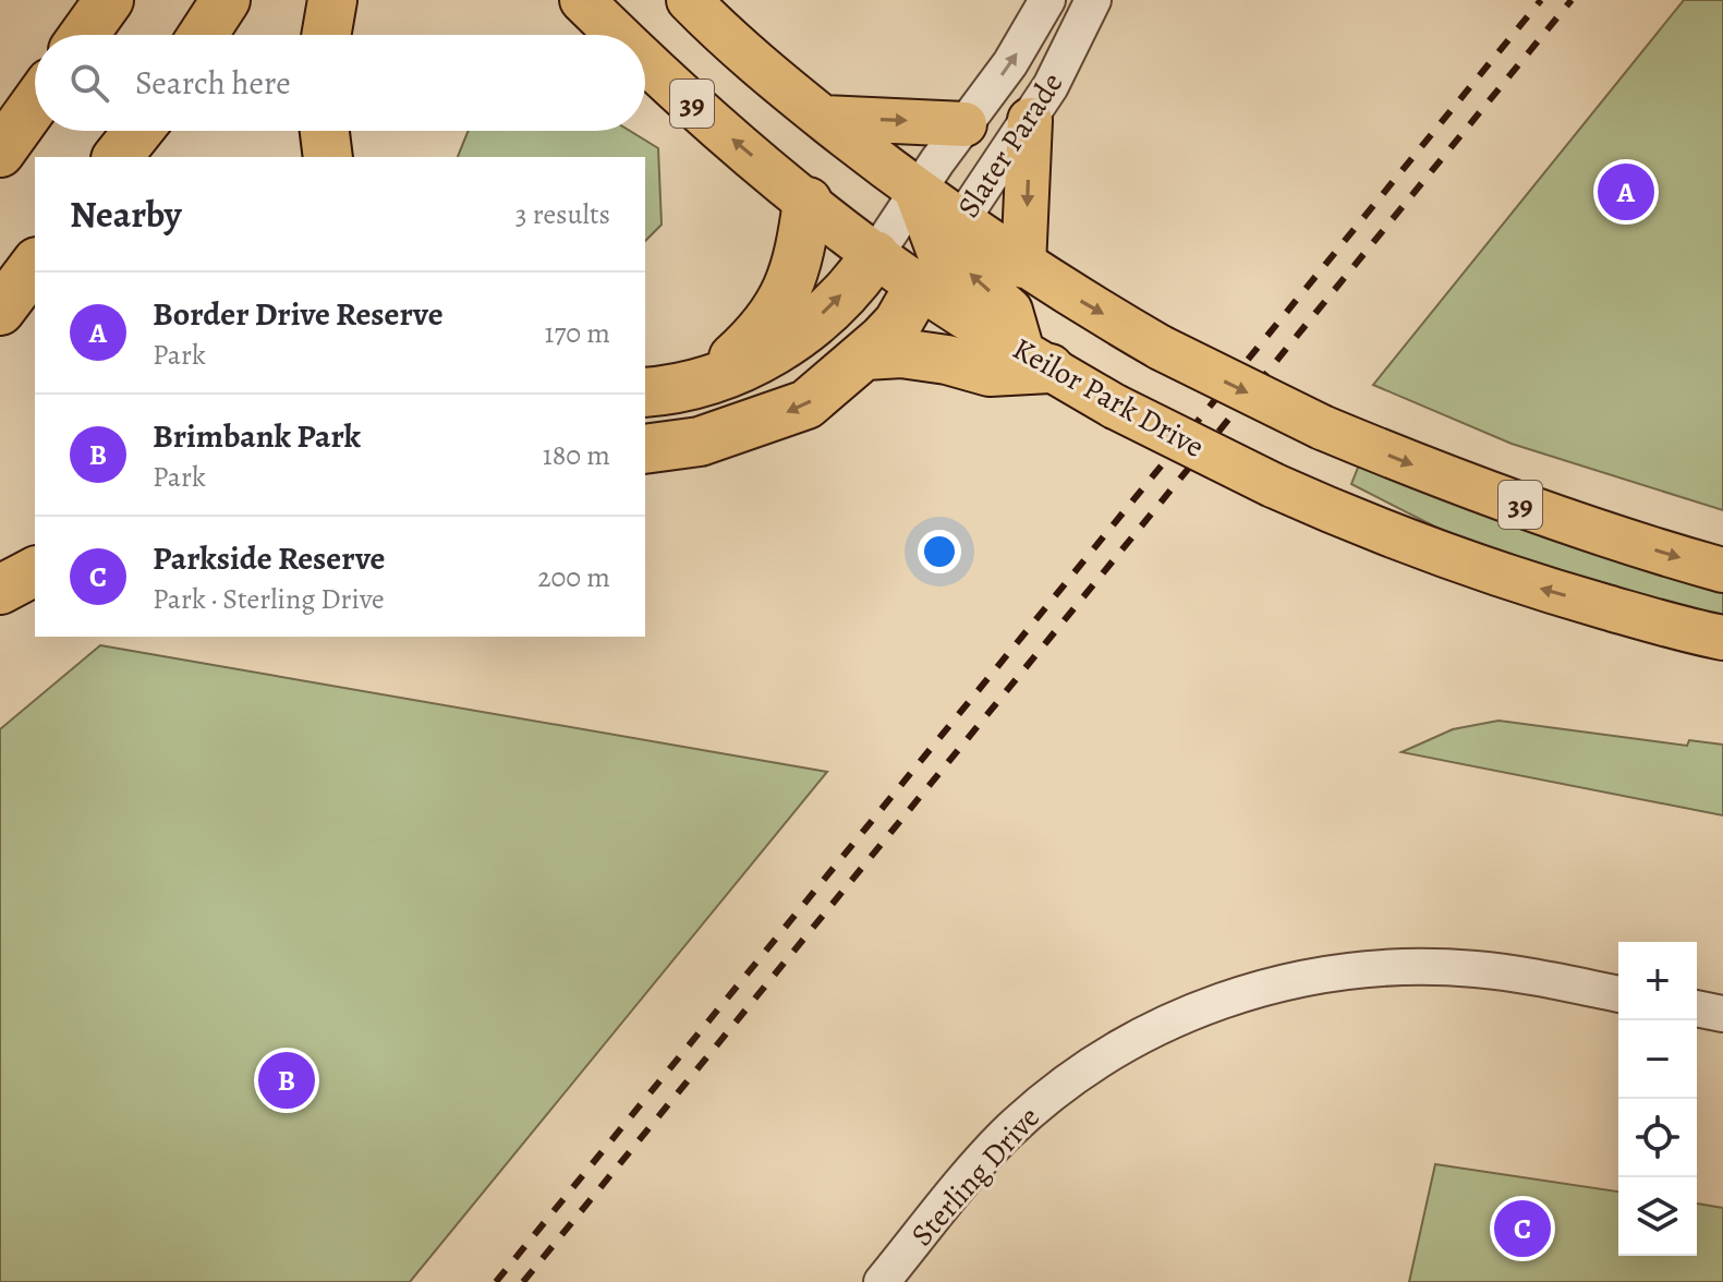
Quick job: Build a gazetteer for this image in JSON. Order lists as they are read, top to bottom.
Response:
{
  "streets": {
    "main road": ["39", "Keilor Park Drive"],
    "street": ["Slater Parade", "Sterling Drive"]
  },
  "crossings": [
    ["Slater Parade", "Keilor Park Drive"]
  ],
  "page": {
    "search": "Search here",
    "heading": ["Nearby", "3 results"],
    "pins": ["A", "B", "C"],
    "list": [
      {
        "mark": "A",
        "name": "Border Drive Reserve",
        "note": "Park",
        "value": "170 m"
      },
      {
        "mark": "B",
        "name": "Brimbank Park",
        "note": "Park",
        "value": "180 m"
      },
      {
        "mark": "C",
        "name": "Parkside Reserve",
        "note": "Park · Sterling Drive",
        "value": "200 m"
      }
    ],
    "map_buttons": ["+", "−"]
  }
}
